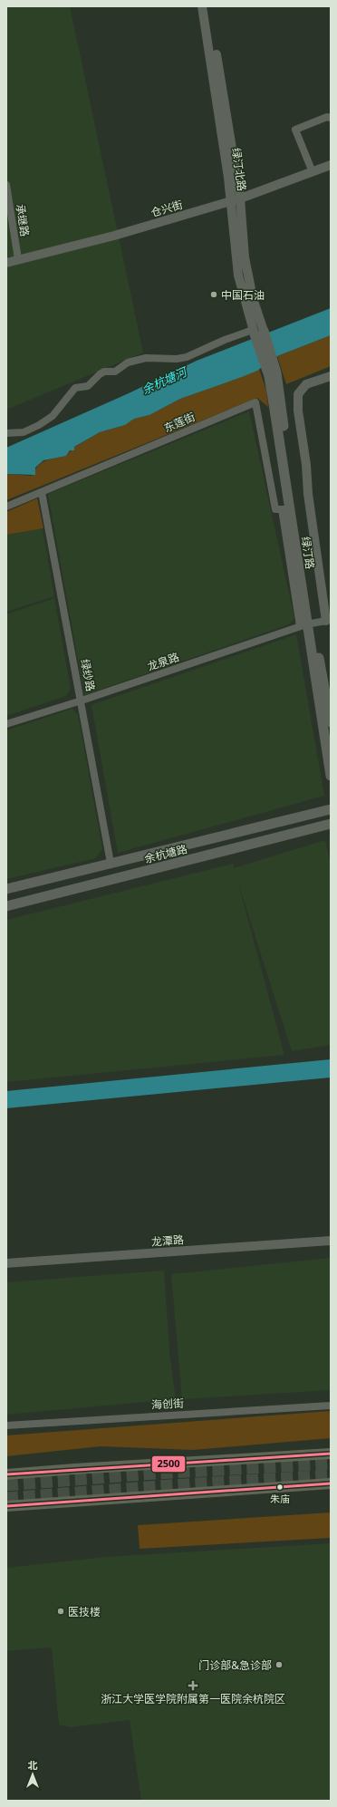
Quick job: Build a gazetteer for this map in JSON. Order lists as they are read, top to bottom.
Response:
{
  "streets": {
    "main road": ["绿汀路", "余杭塘路"],
    "street": [
      "绿汀北路",
      "仓兴街",
      "承继路",
      "东莲街",
      "龙泉路",
      "绿纱路",
      "龙潭路",
      "海创街"
    ]
  },
  "crossings": [
    ["绿汀北路", "仓兴街"],
    ["绿汀北路", "绿汀路"],
    ["仓兴街", "承继路"],
    ["东莲街", "绿汀路"],
    ["东莲街", "绿纱路"],
    ["绿汀路", "龙泉路"],
    ["龙泉路", "绿纱路"],
    ["绿纱路", "余杭塘路"]
  ],
  "water": ["余杭塘河"],
  "places": {
    "other": [
      "中国石油",
      "朱庙",
      "医技楼",
      "门诊部&急诊部"
    ],
    "health": ["浙江大学医学院附属第一医院余杭院区"]
  },
  "lines": ["transit line 2500"],
  "north": "top"
}
